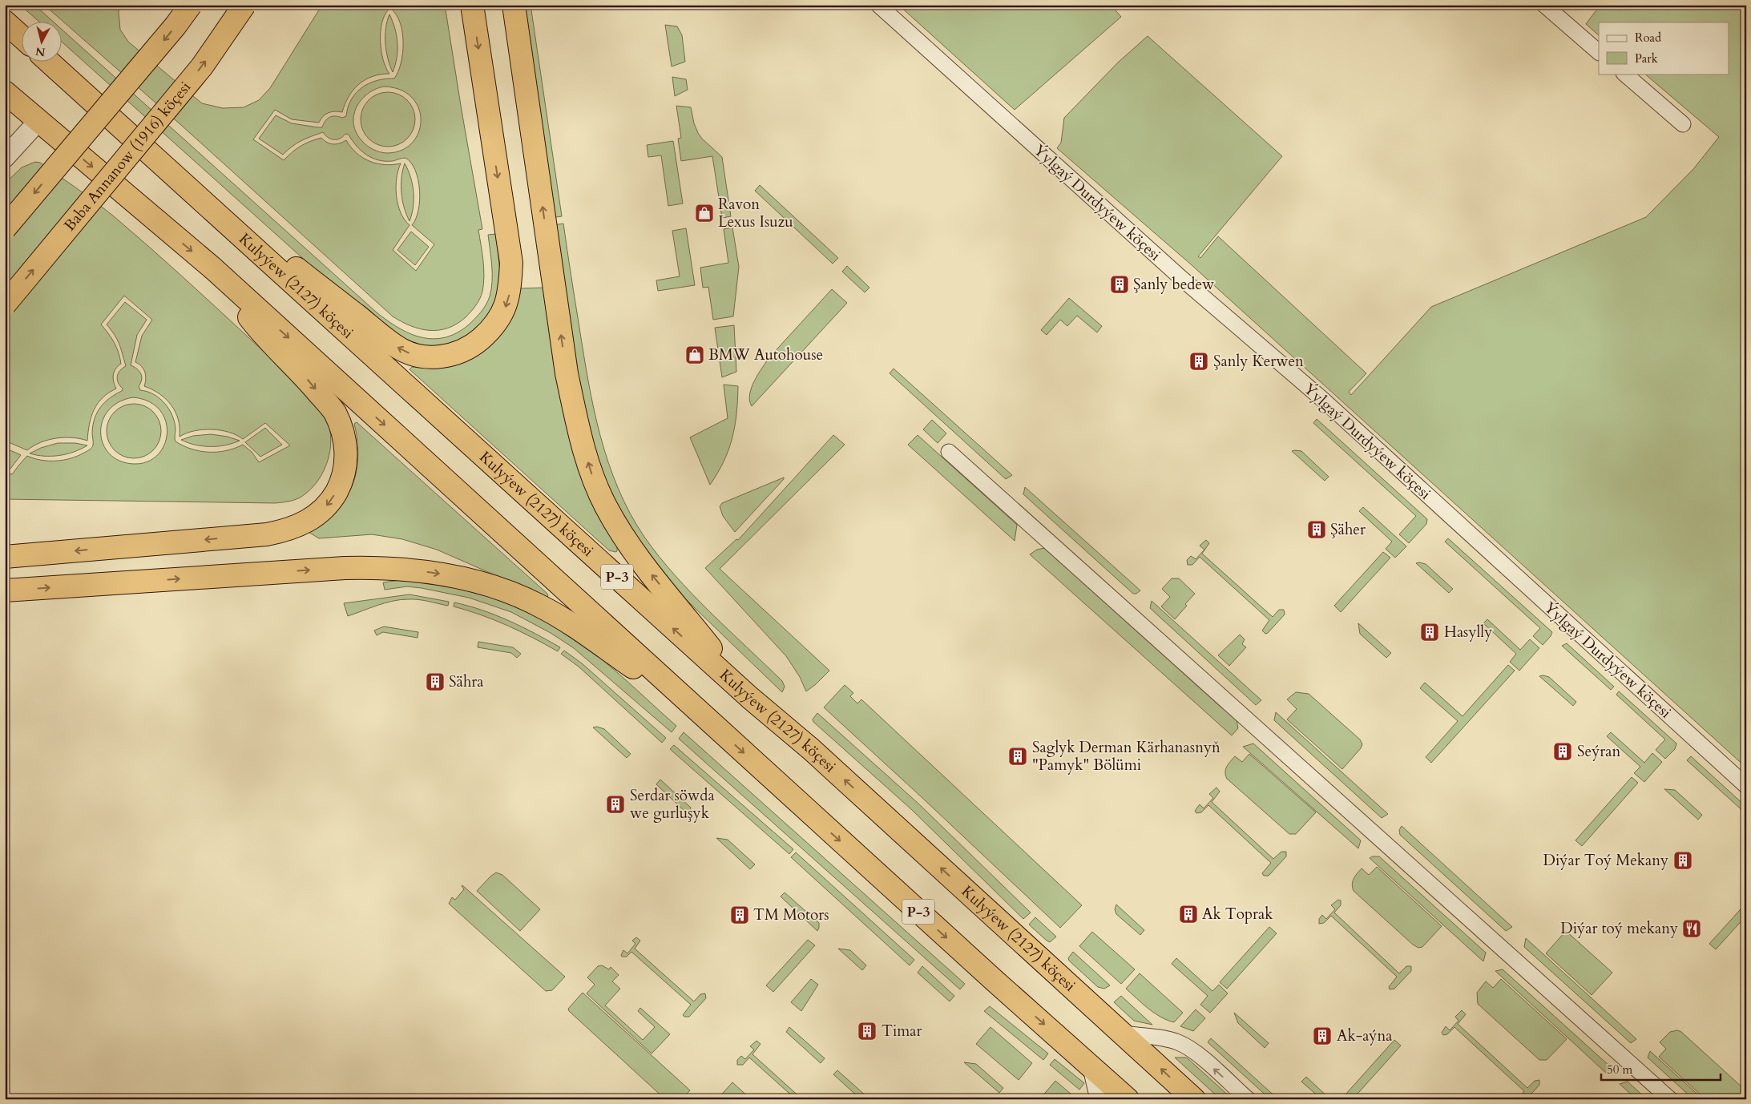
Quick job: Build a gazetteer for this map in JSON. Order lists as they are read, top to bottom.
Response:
{
  "streets": {
    "main road": ["Baba Annanow (1916) köçesi", "Kulyýew (2127) köçesi", "P-3"],
    "street": ["Ýylgaý Durdyýew köçesi"]
  },
  "places": {
    "shop": ["Ravon Lexus Isuzu", "BMW Autohouse"],
    "building": [
      "Şanly bedew",
      "Şanly Kerwen",
      "Şäher",
      "Hasylly",
      "Sähra",
      "Seýran",
      "Saglyk Derman Kärhanasnyň \"Pamyk\" Bölümi",
      "Serdar söwda we gurluşyk",
      "Diýar Toý Mekany",
      "Ak Toprak",
      "TM Motors",
      "Timar",
      "Ak-aýna"
    ],
    "restaurant": ["Diýar toý mekany"]
  },
  "legend": ["Road", "Park"],
  "scale_bar": "50 m",
  "north": "bottom"
}
